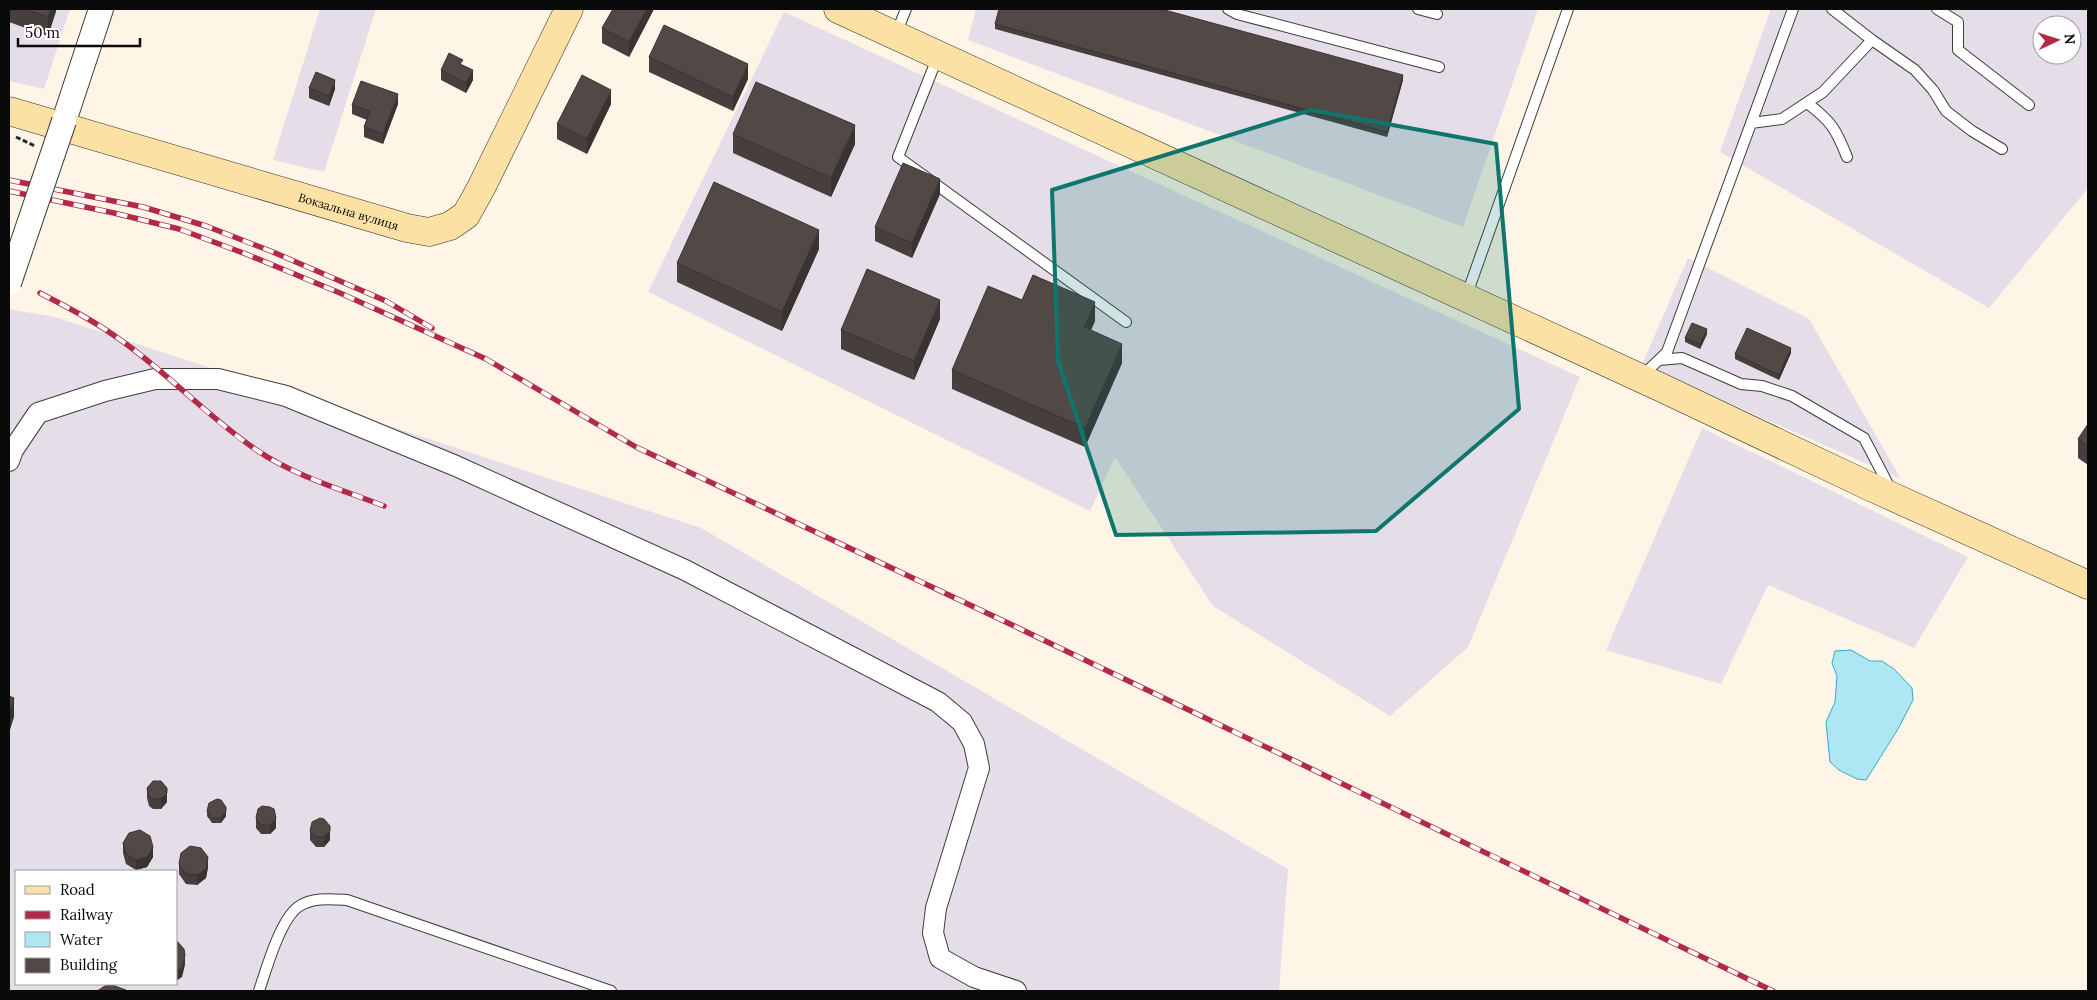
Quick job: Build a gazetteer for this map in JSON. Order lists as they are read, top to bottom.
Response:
{
  "streets": {
    "main road": ["Вокзальна вулиця"]
  },
  "legend": [
    "Road",
    "Railway",
    "Water",
    "Building"
  ],
  "scale_bar": "50 m",
  "north": "right"
}
